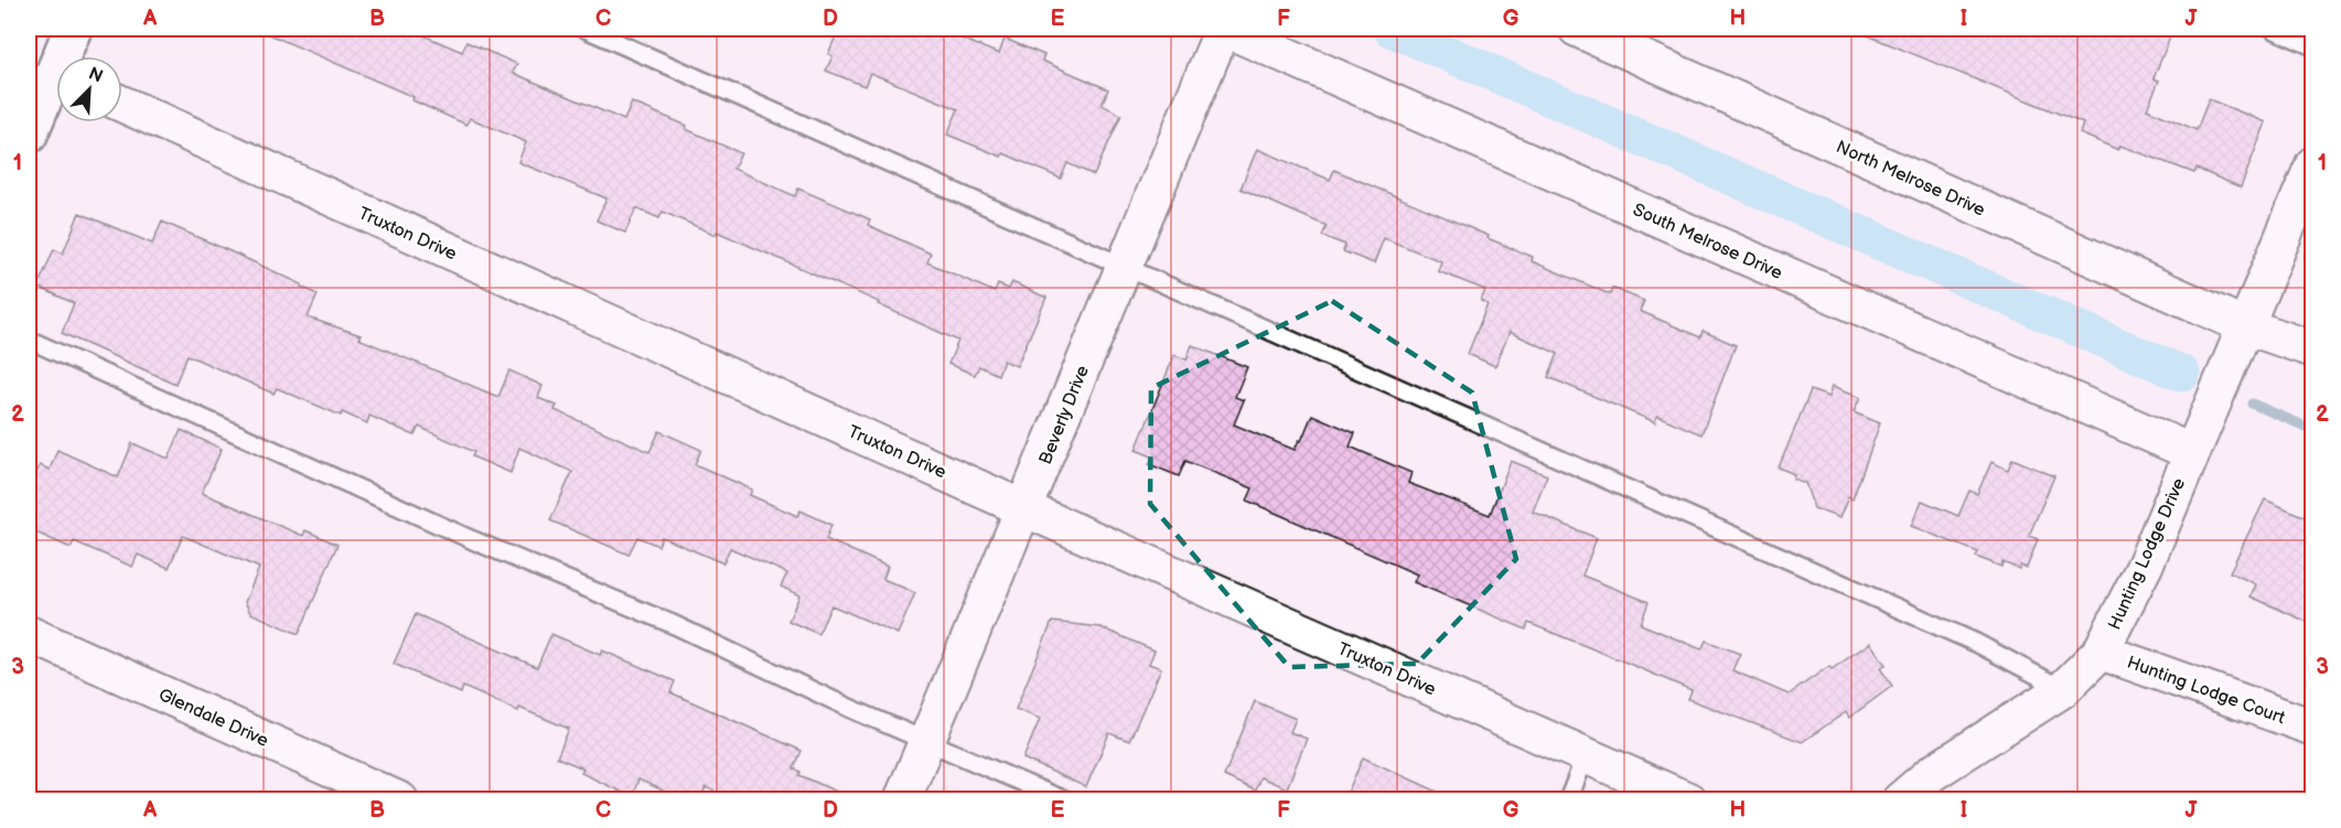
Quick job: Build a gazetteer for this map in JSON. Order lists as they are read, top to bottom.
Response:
{
  "streets": {
    "street": [
      "North Melrose Drive",
      "Truxton Drive",
      "South Melrose Drive",
      "Beverly Drive",
      "Hunting Lodge Drive",
      "Hunting Lodge Court",
      "Glendale Drive"
    ]
  },
  "crossings": [
    ["North Melrose Drive", "Hunting Lodge Drive"],
    ["Truxton Drive", "Beverly Drive"],
    ["South Melrose Drive", "Beverly Drive"],
    ["South Melrose Drive", "Hunting Lodge Drive"],
    ["Hunting Lodge Drive", "Hunting Lodge Court"]
  ],
  "north": "top right",
  "grid": {
    "columns": [
      "A",
      "B",
      "C",
      "D",
      "E",
      "F",
      "G",
      "H",
      "I",
      "J"
    ],
    "rows": ["1", "2", "3"]
  }
}
